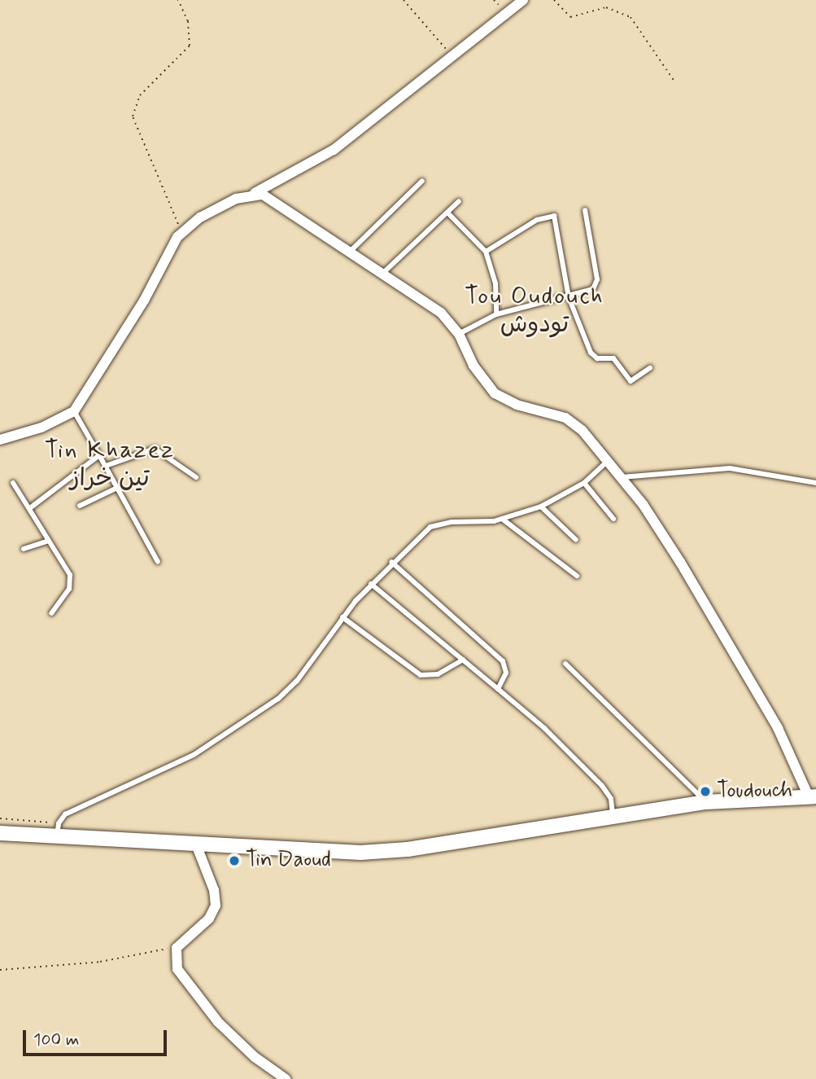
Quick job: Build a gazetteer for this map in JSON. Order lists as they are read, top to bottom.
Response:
{
  "districts": ["Tou Oudouch تودوش", "Tin Khazez تين خراز"],
  "places": ["Toudouch", "Tin Daoud"],
  "scale_bar": "100 m"
}
